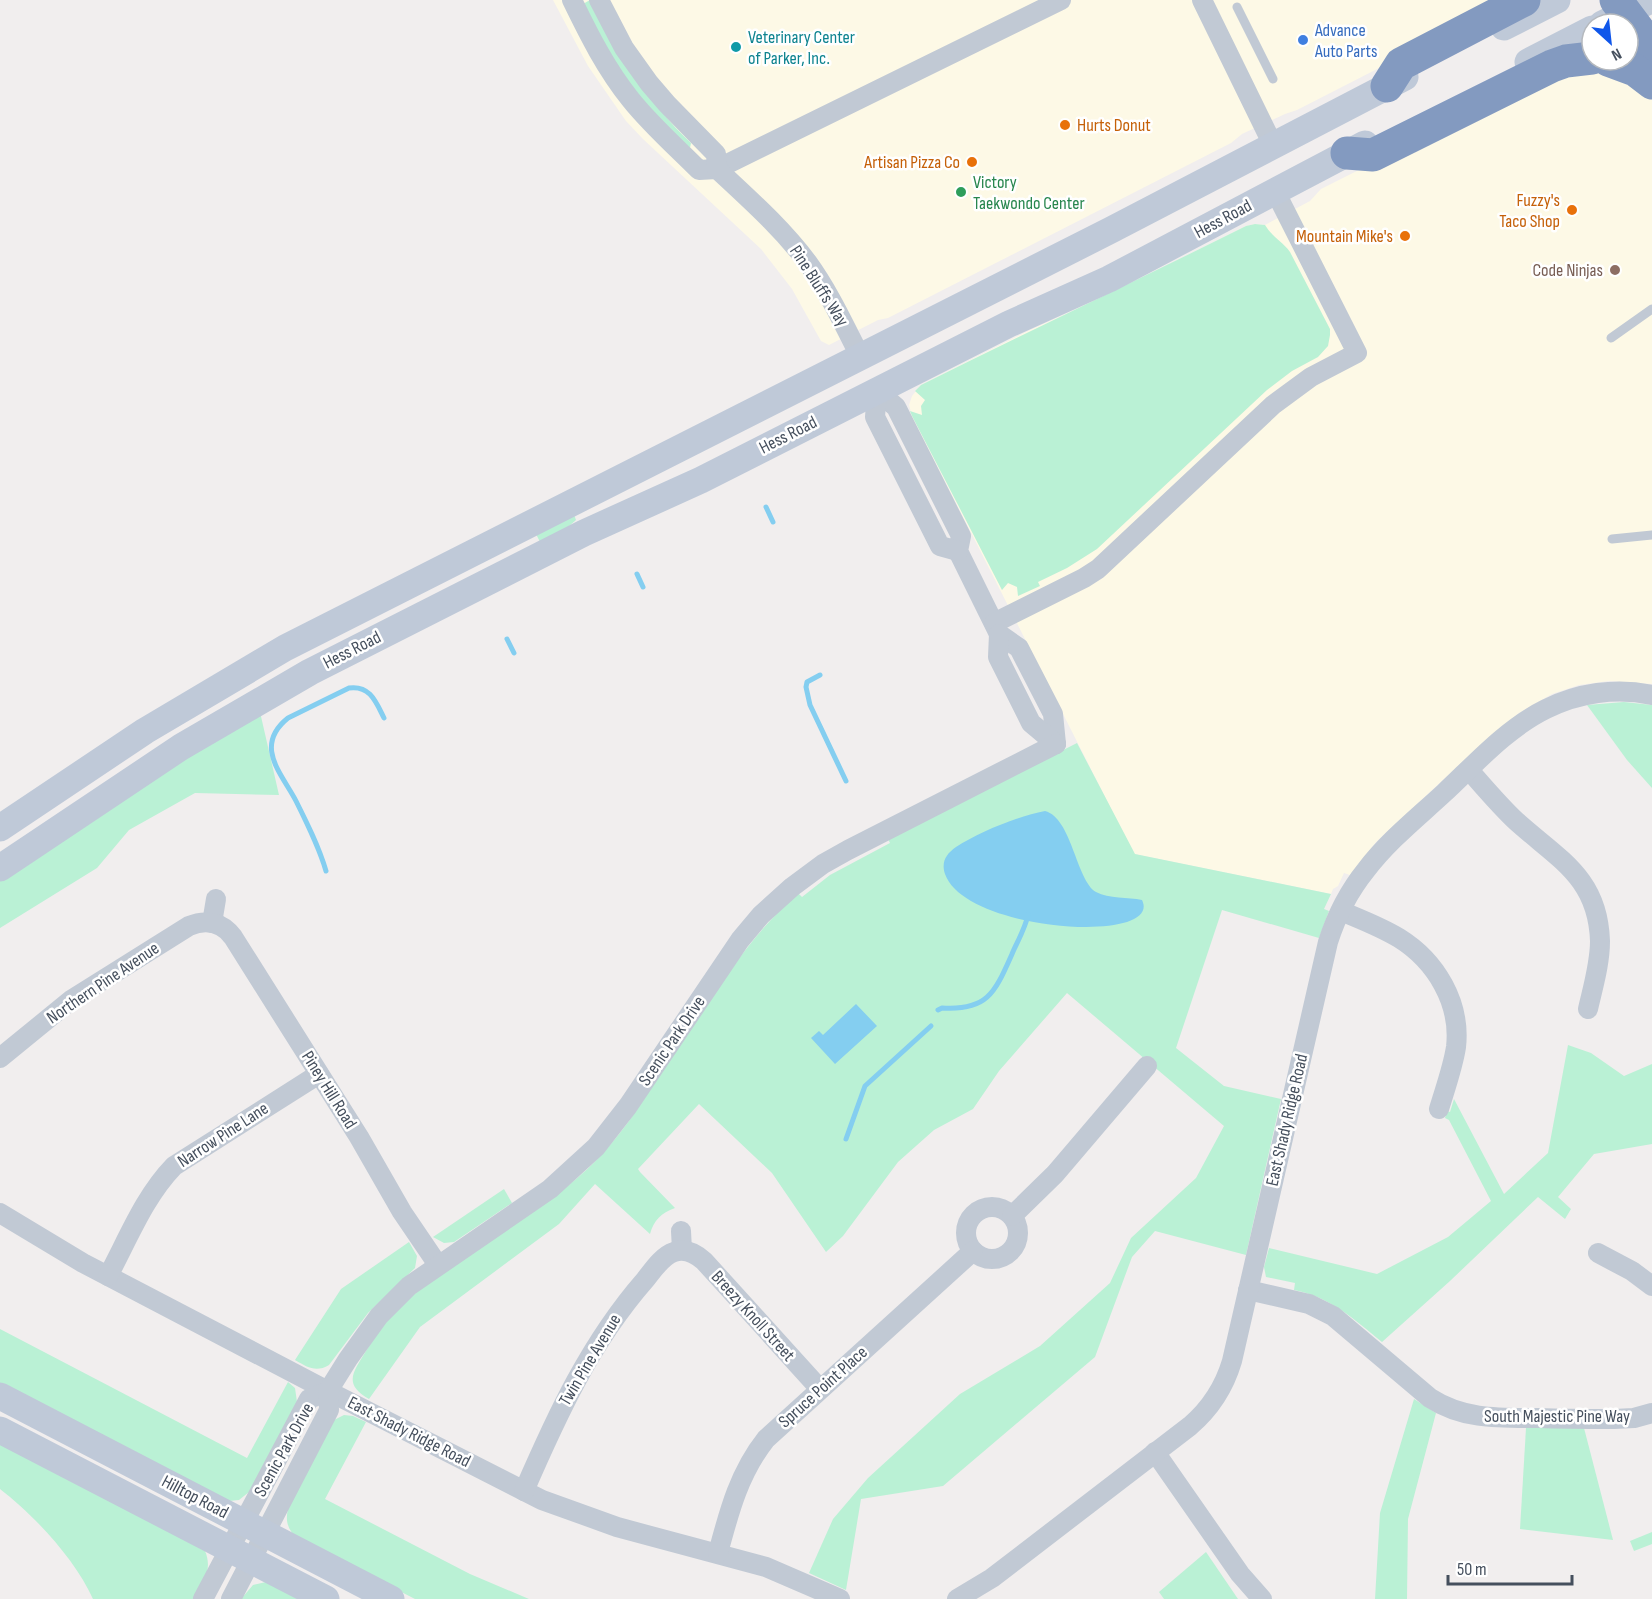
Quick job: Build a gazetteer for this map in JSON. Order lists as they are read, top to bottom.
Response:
{
  "streets": {
    "main road": ["Hess Road", "Pine Bluffs Way", "Hilltop Road"],
    "street": [
      "Northern Pine Avenue",
      "Scenic Park Drive",
      "Piney Hill Road",
      "East Shady Ridge Road",
      "Narrow Pine Lane",
      "Breezy Knoll Street",
      "Twin Pine Avenue",
      "Spruce Point Place",
      "South Majestic Pine Way"
    ]
  },
  "crossings": [
    ["Hess Road", "Pine Bluffs Way"],
    ["Pine Bluffs Way", "Scenic Park Drive"],
    ["Northern Pine Avenue", "Piney Hill Road"],
    ["Scenic Park Drive", "Piney Hill Road"],
    ["Scenic Park Drive", "East Shady Ridge Road"],
    ["Scenic Park Drive", "Hilltop Road"],
    ["Piney Hill Road", "Narrow Pine Lane"],
    ["East Shady Ridge Road", "Narrow Pine Lane"],
    ["East Shady Ridge Road", "Twin Pine Avenue"],
    ["East Shady Ridge Road", "Spruce Point Place"],
    ["East Shady Ridge Road", "South Majestic Pine Way"],
    ["Breezy Knoll Street", "Twin Pine Avenue"],
    ["Breezy Knoll Street", "Spruce Point Place"]
  ],
  "places": [
    "Advance Auto Parts",
    "Veterinary Center of Parker, Inc.",
    "Hurts Donut",
    "Artisan Pizza Co",
    "Victory Taekwondo Center",
    "Fuzzy's Taco Shop",
    "Mountain Mike's",
    "Code Ninjas"
  ],
  "scale_bar": "50 m",
  "north": "bottom right"
}
